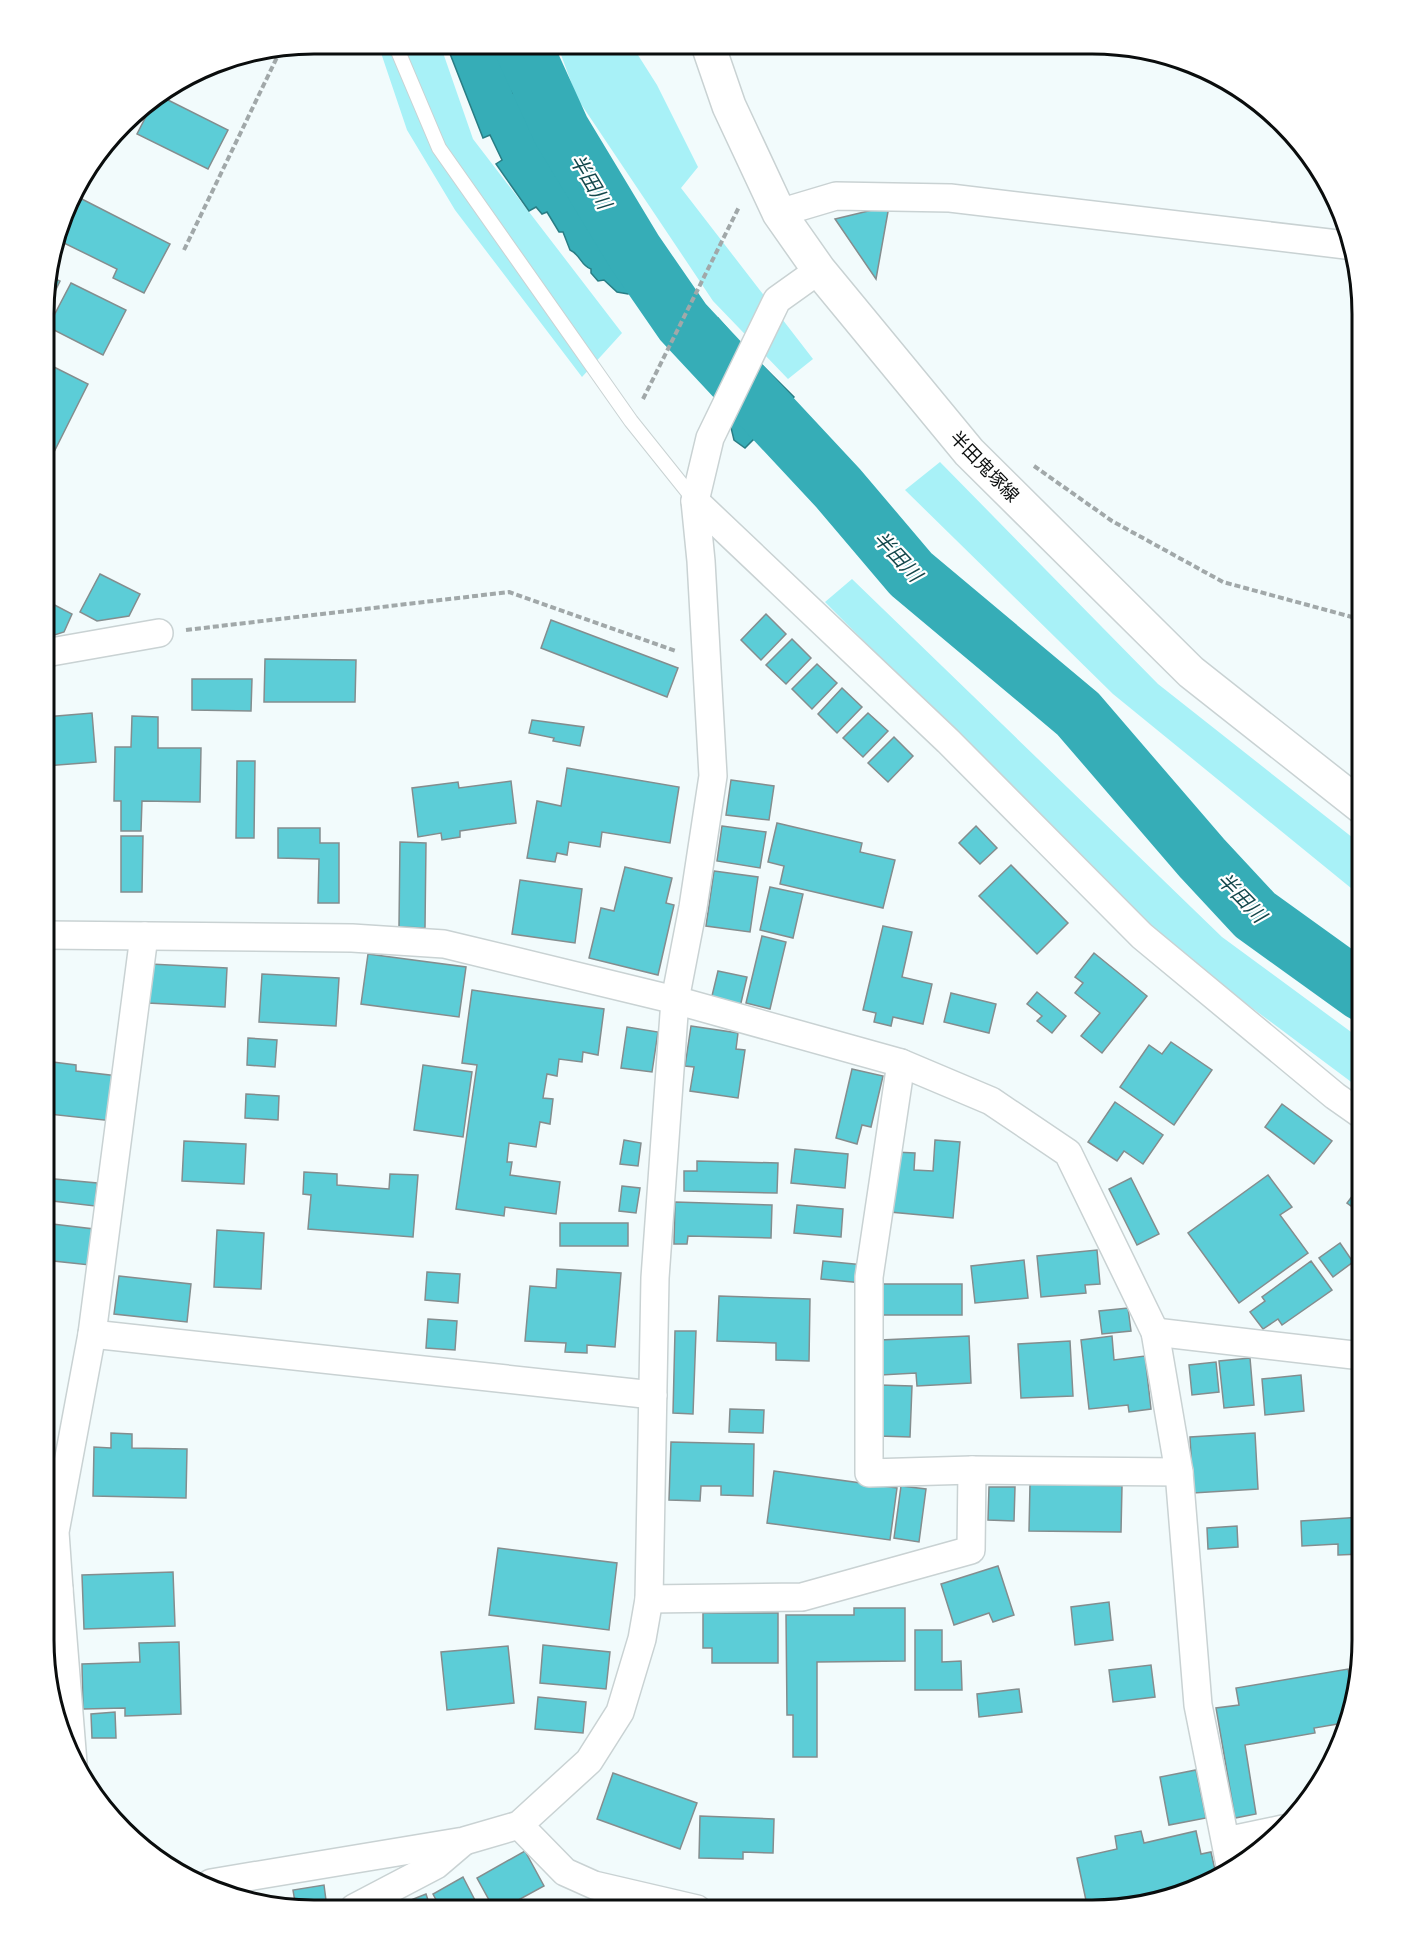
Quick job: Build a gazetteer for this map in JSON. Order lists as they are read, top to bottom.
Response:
{
  "streets": {
    "main road": ["半田鬼塚線"]
  },
  "water": ["半田川"]
}
